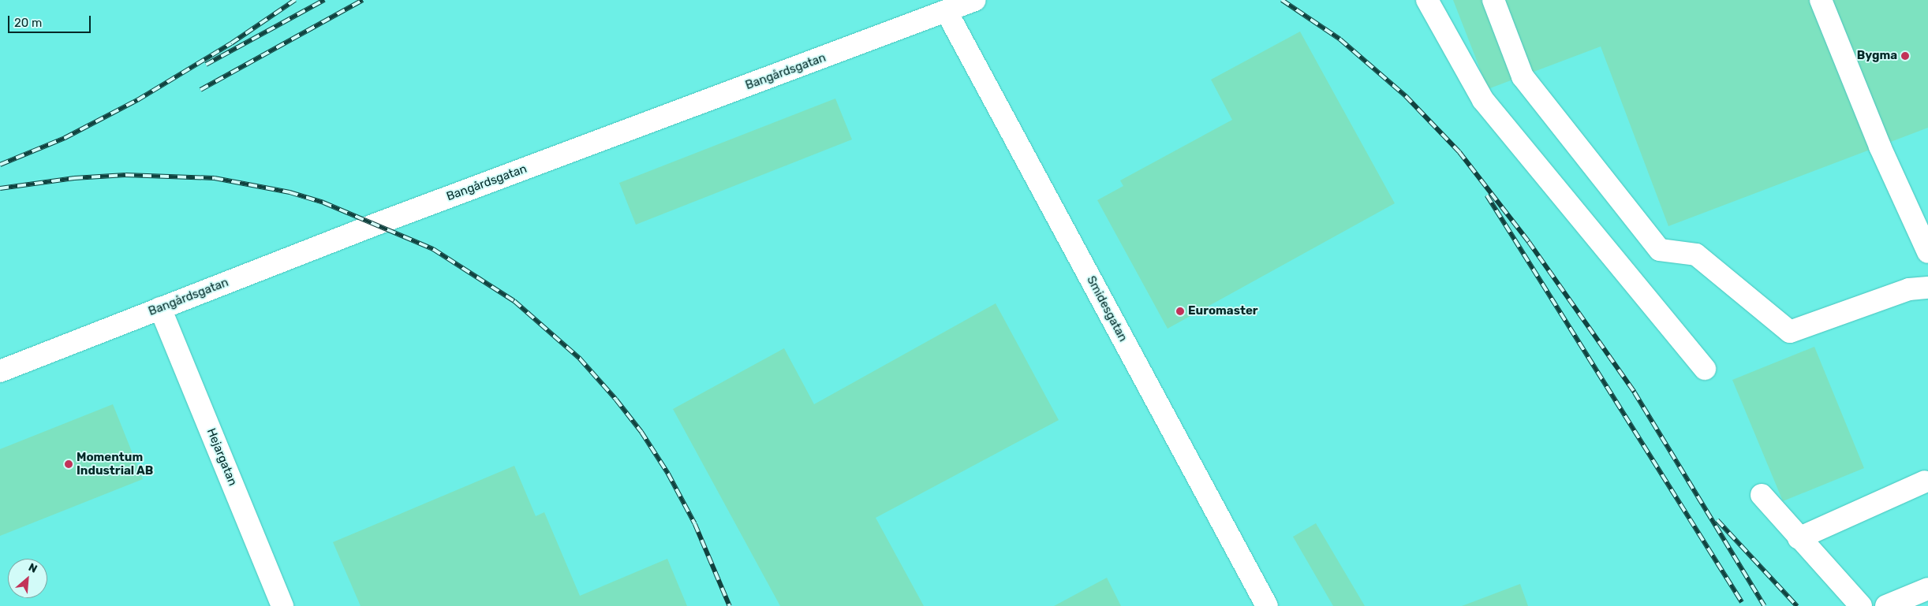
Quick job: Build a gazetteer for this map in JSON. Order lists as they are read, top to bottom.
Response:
{
  "streets": {
    "street": ["Bangårdsgatan", "Smidesgatan", "Hejargatan"]
  },
  "crossings": [
    ["Bangårdsgatan", "Smidesgatan"],
    ["Bangårdsgatan", "Hejargatan"]
  ],
  "places": ["Bygma", "Euromaster", "Momentum Industrial AB"],
  "scale_bar": "20 m",
  "north": "top right"
}
